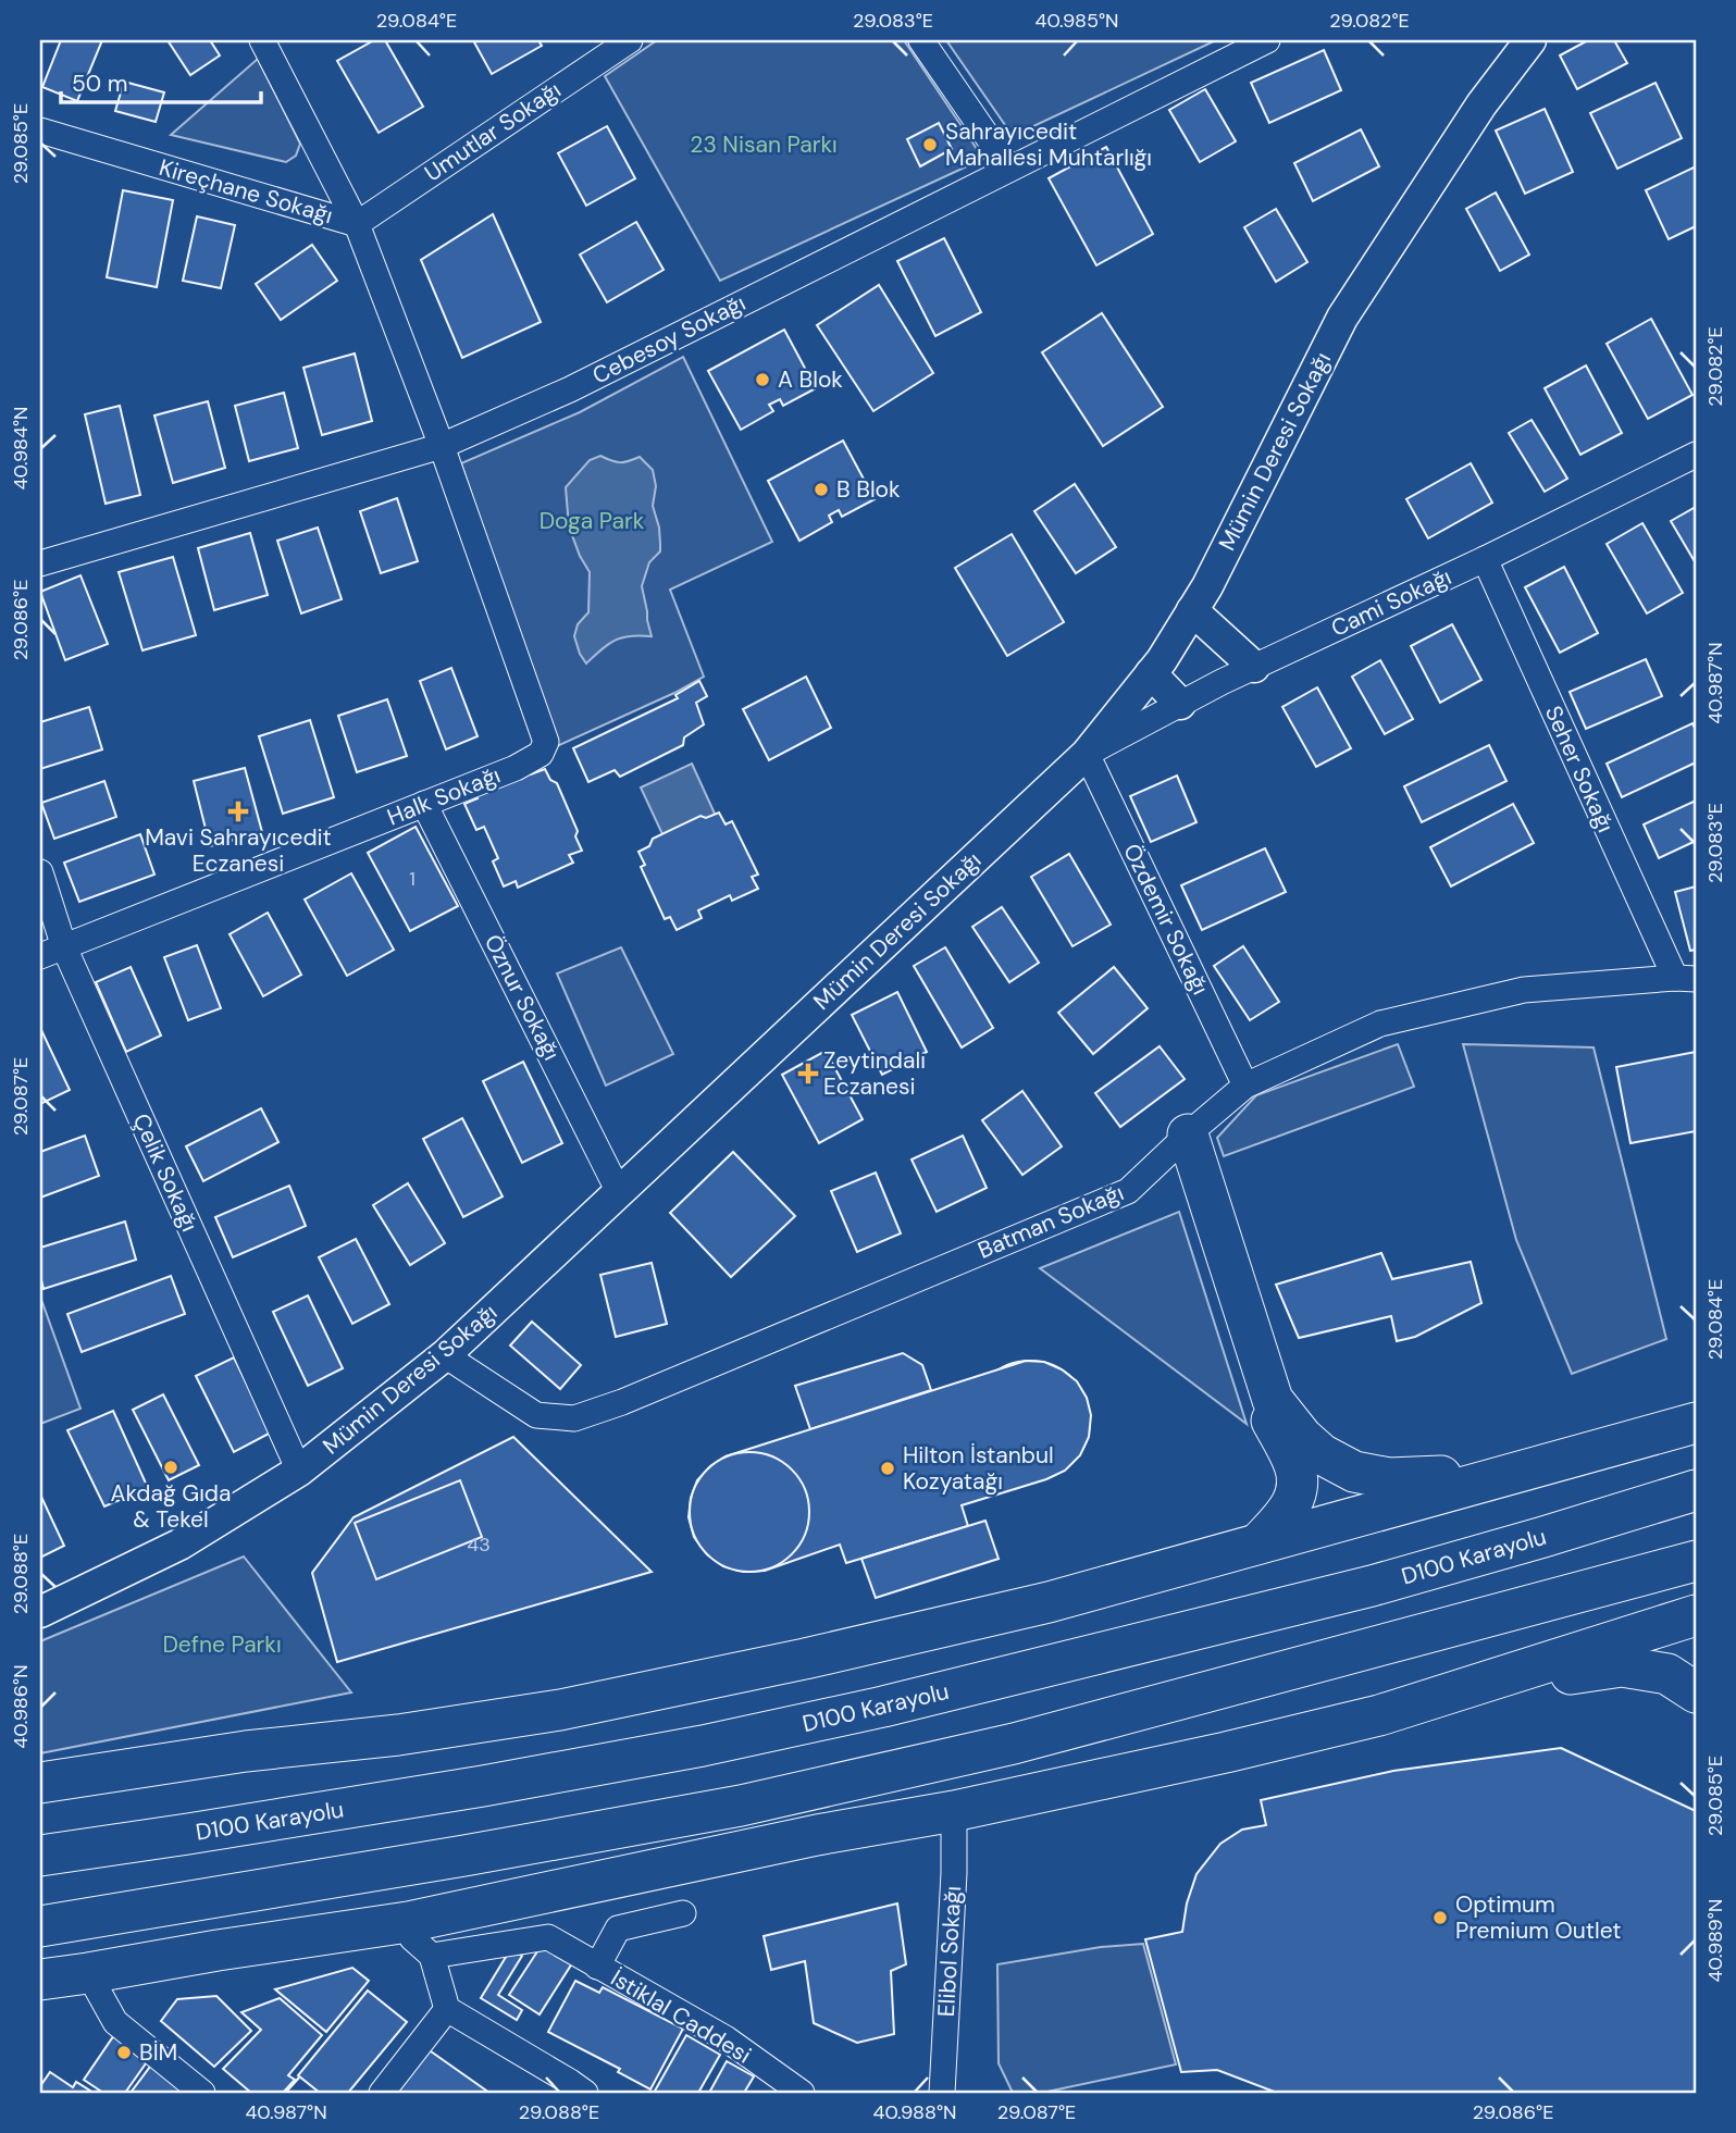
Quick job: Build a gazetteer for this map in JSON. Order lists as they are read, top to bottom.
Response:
{
  "streets": {
    "highway": ["D100 Karayolu"],
    "street": [
      "Umutlar Sokağı",
      "Kireçhane Sokağı",
      "Cebesoy Sokağı",
      "Mümin Deresi Sokağı",
      "Cami Sokağı",
      "Seher Sokağı",
      "Halk Sokağı",
      "Özdemir Sokağı",
      "Öznur Sokağı",
      "Çelik Sokağı",
      "Batman Sokağı",
      "Elibol Sokağı",
      "İstiklal Caddesi"
    ]
  },
  "crossings": [
    ["Umutlar Sokağı", "Kireçhane Sokağı"],
    ["Kireçhane Sokağı", "Cebesoy Sokağı"],
    ["Kireçhane Sokağı", "Halk Sokağı"],
    ["Cebesoy Sokağı", "Halk Sokağı"],
    ["Mümin Deresi Sokağı", "Cami Sokağı"],
    ["Mümin Deresi Sokağı", "Özdemir Sokağı"],
    ["Mümin Deresi Sokağı", "Öznur Sokağı"],
    ["Mümin Deresi Sokağı", "Çelik Sokağı"],
    ["Mümin Deresi Sokağı", "Batman Sokağı"],
    ["Cami Sokağı", "Seher Sokağı"],
    ["Cami Sokağı", "Özdemir Sokağı"],
    ["Seher Sokağı", "Batman Sokağı"],
    ["Halk Sokağı", "Öznur Sokağı"],
    ["Halk Sokağı", "Çelik Sokağı"],
    ["Özdemir Sokağı", "Batman Sokağı"]
  ],
  "parks": ["23 Nisan Parkı", "Doga Park", "Defne Parkı"],
  "places": {
    "other": [
      "Sahrayıcedit Mahallesi Muhtarlığı",
      "A Blok",
      "B Blok",
      "Akdağ Gıda & Tekel",
      "Hilton İstanbul Kozyatağı",
      "Optimum Premium Outlet",
      "BİM"
    ],
    "health": ["Mavi Sahrayıcedit Eczanesi", "Zeytindalı Eczanesi"]
  },
  "house_numbers": ["1", "43"],
  "scale_bar": "50 m",
  "coordinates": [
    "29.084°E",
    "29.083°E",
    "40.985°N",
    "29.082°E",
    "29.085°E",
    "40.984°N",
    "29.086°E",
    "40.987°N",
    "29.087°E",
    "29.088°E",
    "40.986°N",
    "40.989°N",
    "40.988°N"
  ]
}
